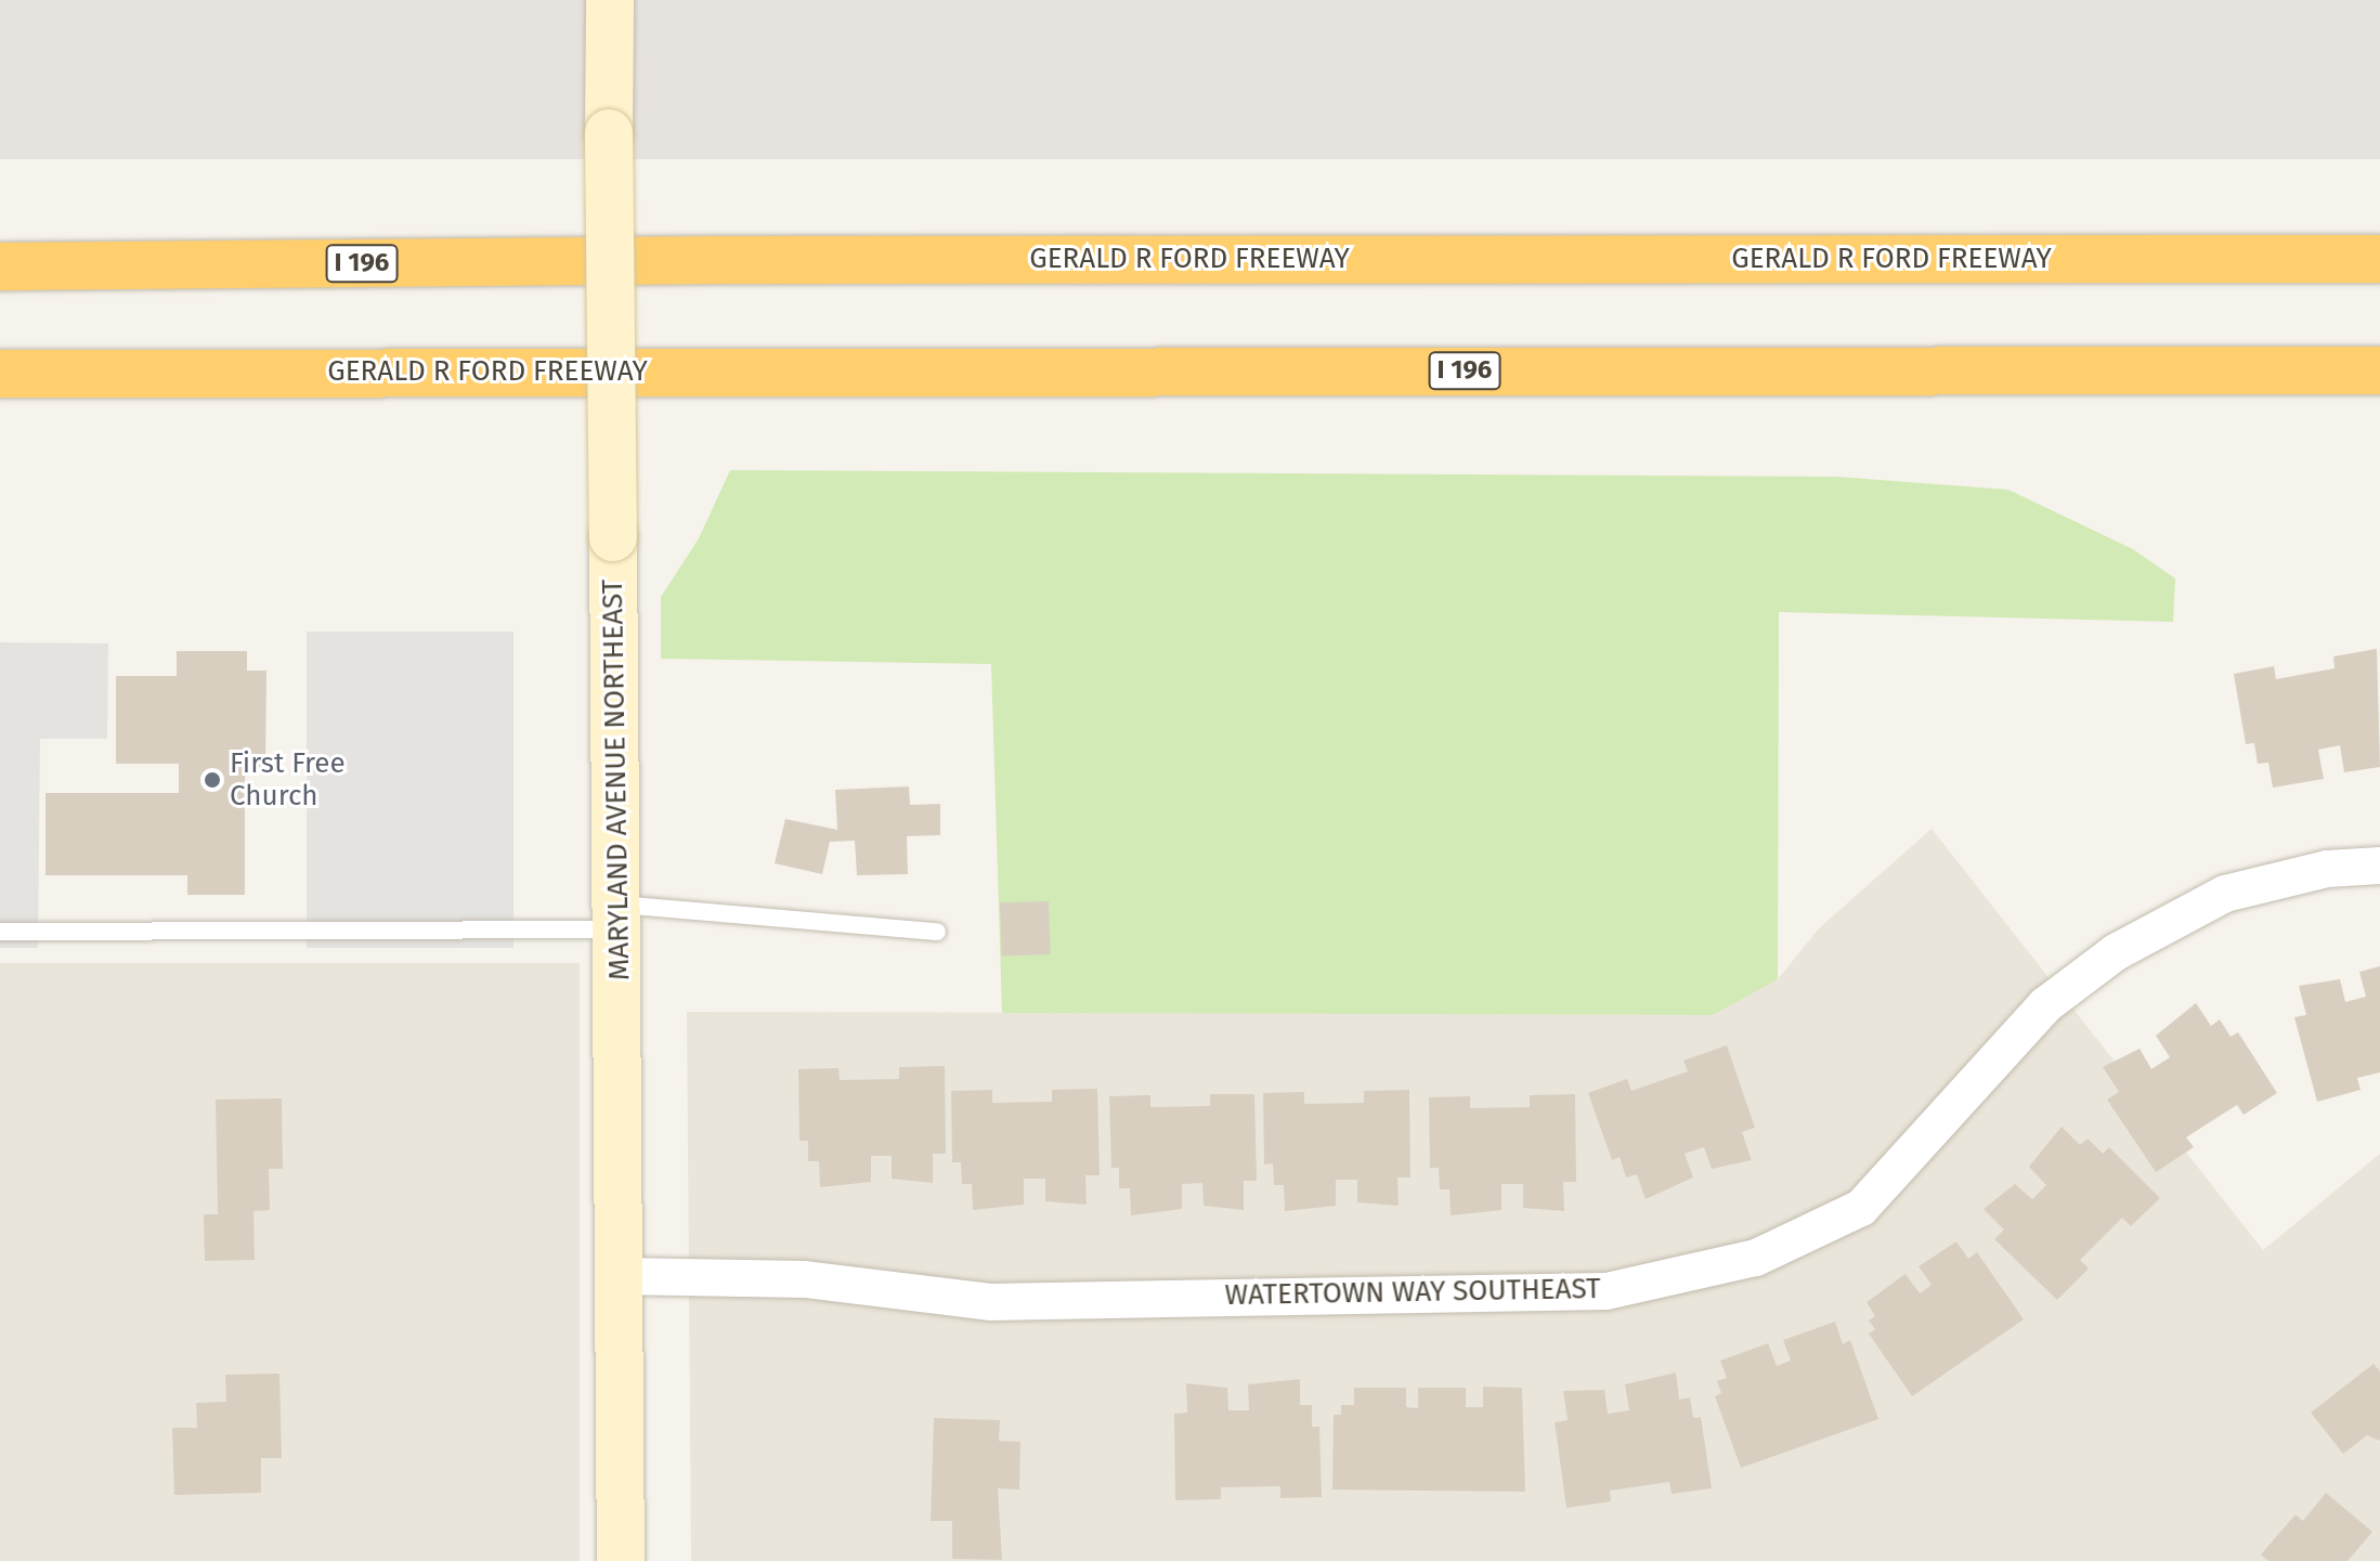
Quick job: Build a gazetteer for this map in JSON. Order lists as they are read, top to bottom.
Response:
{
  "streets": {
    "highway": ["GERALD R FORD FREEWAY", "I 196"],
    "street": ["MARYLAND AVENUE NORTHEAST", "WATERTOWN WAY SOUTHEAST"]
  },
  "crossings": [
    ["MARYLAND AVENUE NORTHEAST", "WATERTOWN WAY SOUTHEAST"]
  ],
  "places": ["First Free Church"]
}
